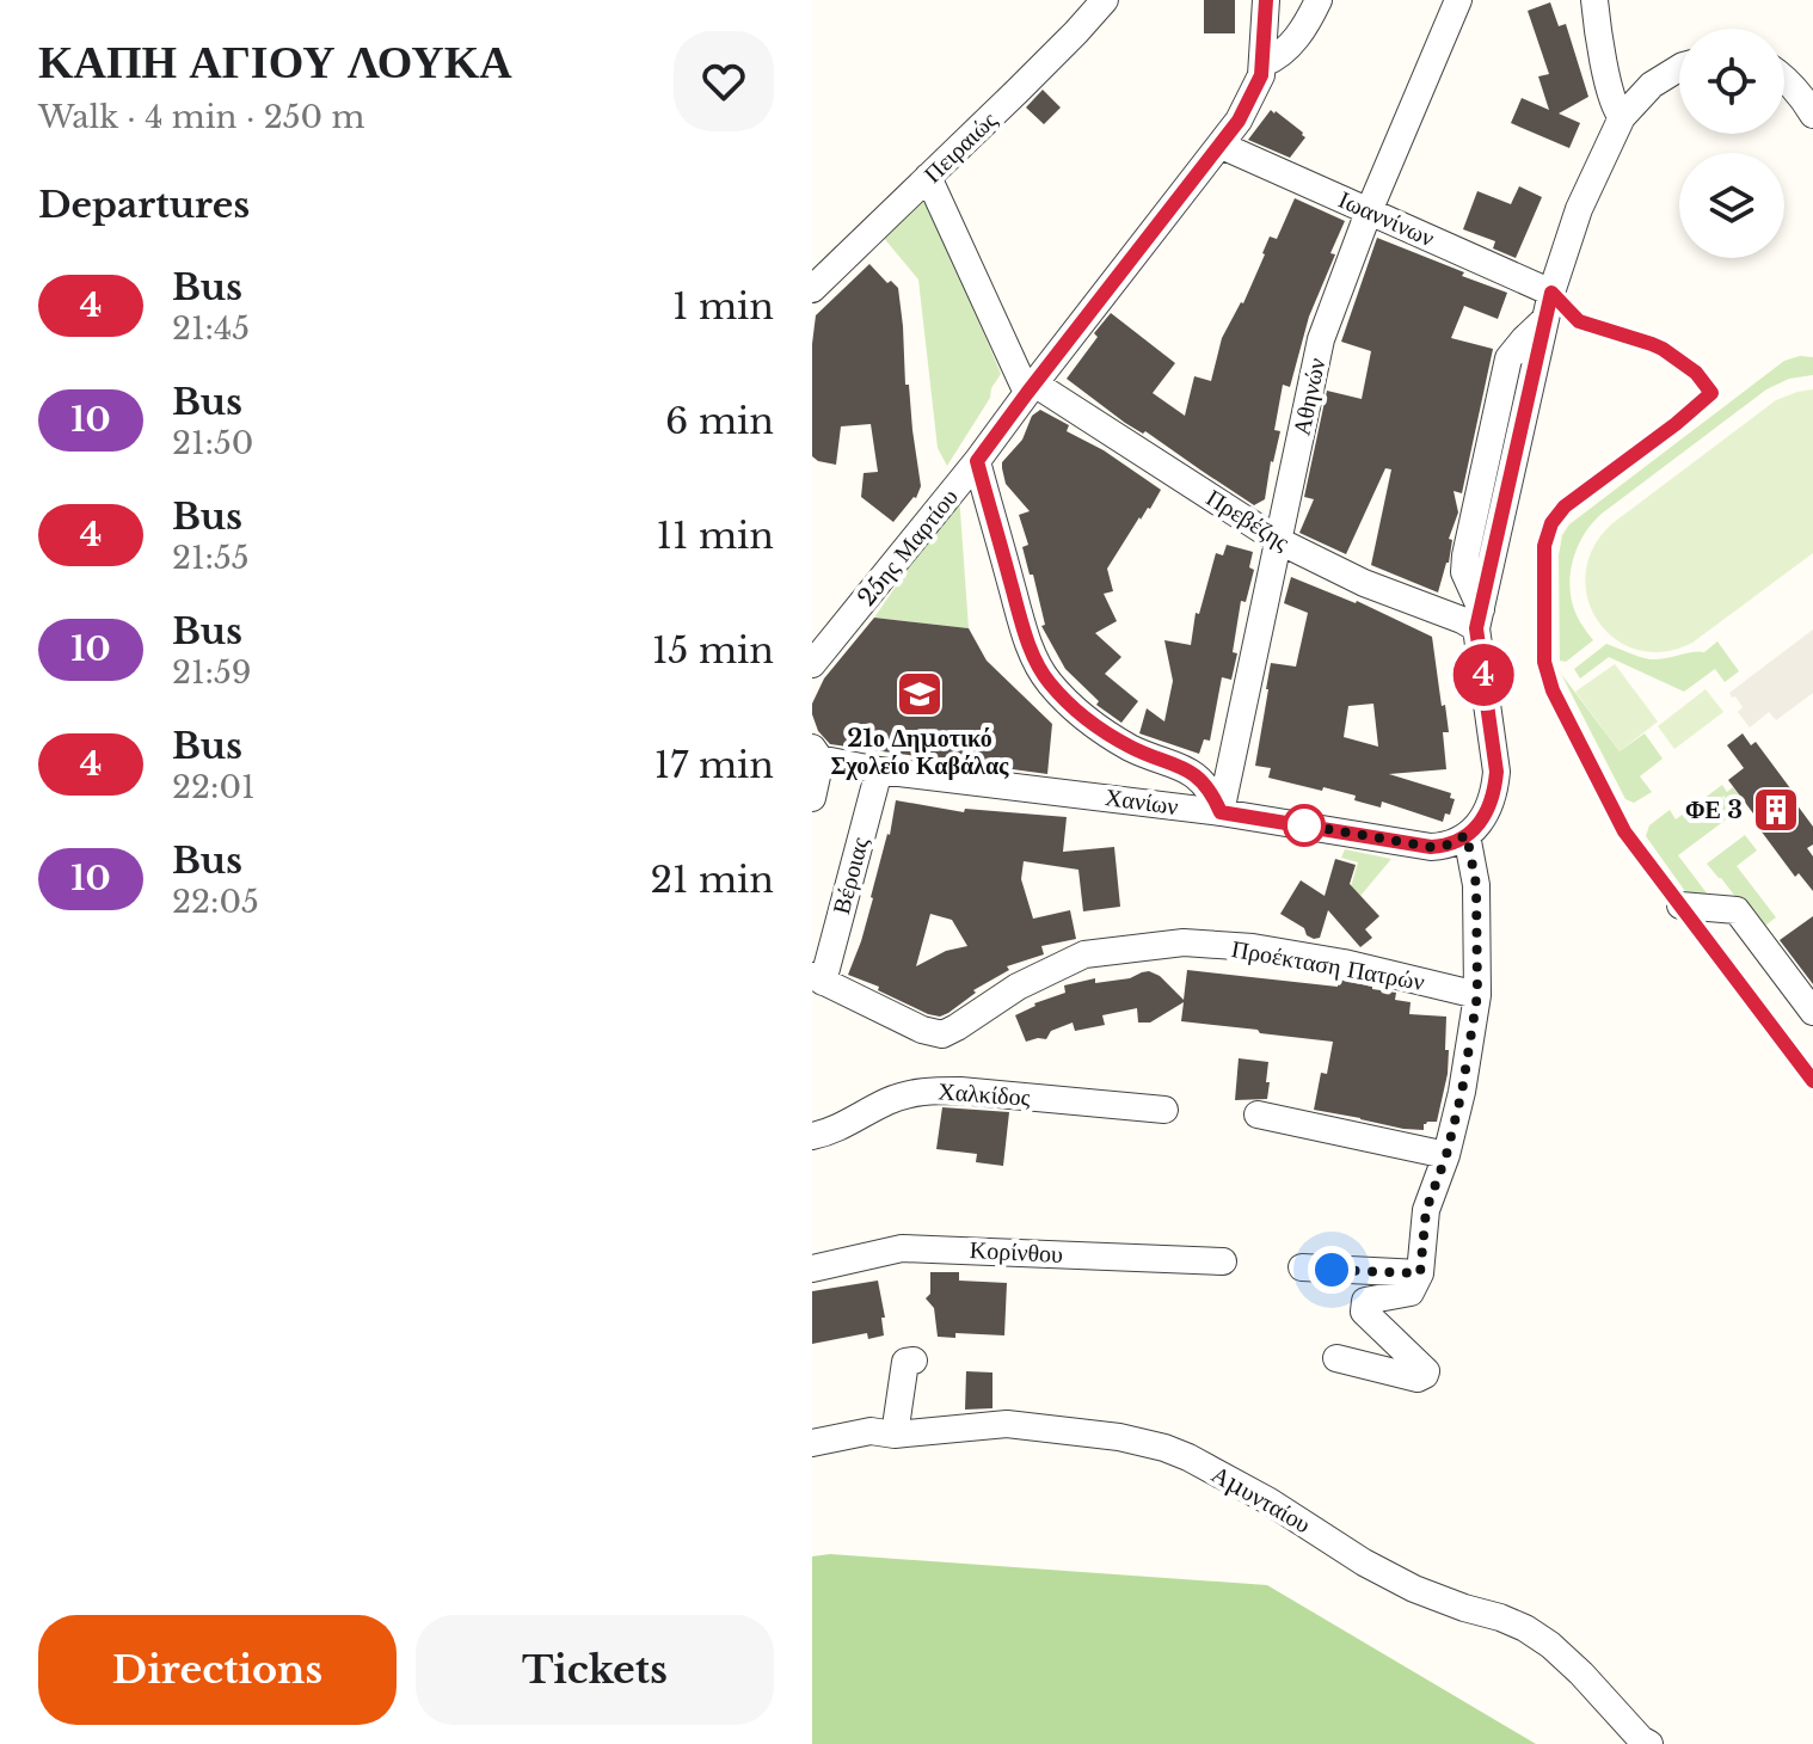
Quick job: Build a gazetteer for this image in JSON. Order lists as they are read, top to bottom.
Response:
{
  "streets": {
    "street": [
      "Πειραιώς",
      "Ιωαννίνων",
      "Αθηνών",
      "Πρεβέζης",
      "25ης Μαρτίου",
      "Χανίων",
      "Βέροιας",
      "Προέκταση Πατρών",
      "Χαλκίδος",
      "Κορίνθου",
      "Αμυνταίου"
    ]
  },
  "crossings": [
    ["Ιωαννίνων", "Αθηνών"],
    ["Ιωαννίνων", "25ης Μαρτίου"],
    ["Αθηνών", "Πρεβέζης"],
    ["Αθηνών", "Χανίων"],
    ["Πρεβέζης", "25ης Μαρτίου"],
    ["Χανίων", "Βέροιας"],
    ["Βέροιας", "Προέκταση Πατρών"]
  ],
  "places": {
    "school or university": ["21ο Δημοτικό Σχολείο Καβάλας"],
    "building": ["ΦΕ 3"]
  },
  "lines": ["bus line 4"],
  "page": {
    "heading": [
      ["ΚΑΠΗ ΑΓΙΟΥ ΛΟΥΚΑ", "Walk · 4 min · 250 m"],
      "Departures"
    ],
    "on_map": "4",
    "list": [
      {
        "mark": "4",
        "name": "Bus",
        "note": "21:45",
        "value": "1 min"
      },
      {
        "mark": "10",
        "name": "Bus",
        "note": "21:50",
        "value": "6 min"
      },
      {
        "mark": "4",
        "name": "Bus",
        "note": "21:55",
        "value": "11 min"
      },
      {
        "mark": "10",
        "name": "Bus",
        "note": "21:59",
        "value": "15 min"
      },
      {
        "mark": "4",
        "name": "Bus",
        "note": "22:01",
        "value": "17 min"
      },
      {
        "mark": "10",
        "name": "Bus",
        "note": "22:05",
        "value": "21 min"
      }
    ],
    "buttons": ["Directions", "Tickets"]
  }
}
